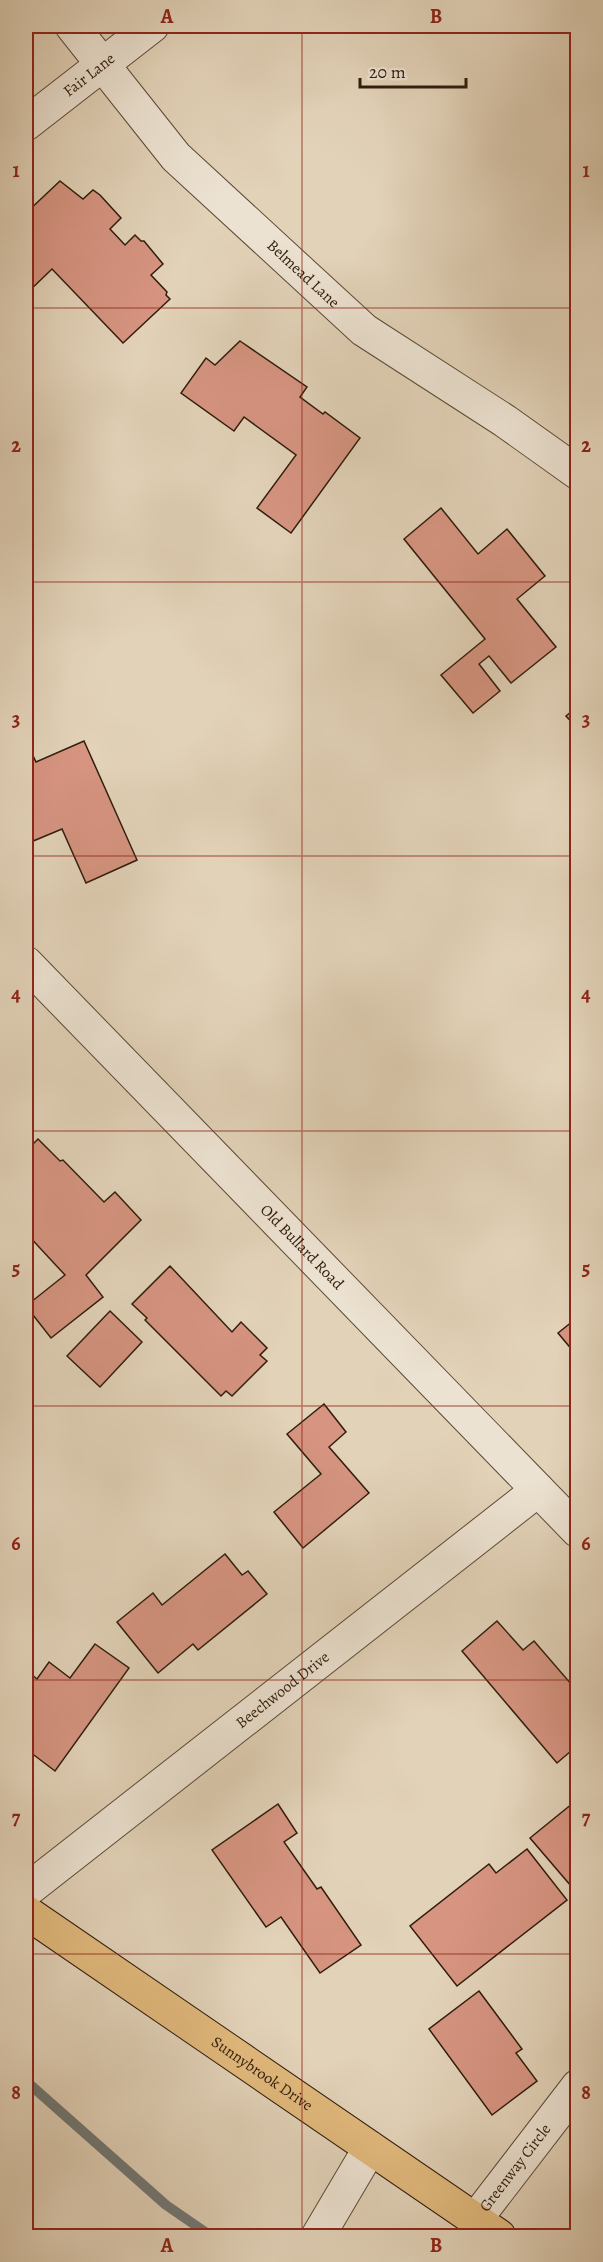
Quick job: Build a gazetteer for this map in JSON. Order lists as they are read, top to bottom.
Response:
{
  "streets": {
    "main road": ["Sunnybrook Drive"],
    "street": [
      "Fair Lane",
      "Belmead Lane",
      "Old Bullard Road",
      "Beechwood Drive",
      "Greenway Circle"
    ]
  },
  "crossings": [
    ["Fair Lane", "Belmead Lane"],
    ["Old Bullard Road", "Beechwood Drive"],
    ["Sunnybrook Drive", "Greenway Circle"]
  ],
  "scale_bar": "20 m",
  "grid": {
    "columns": ["A", "B"],
    "rows": [
      "1",
      "2",
      "3",
      "4",
      "5",
      "6",
      "7",
      "8"
    ]
  }
}
